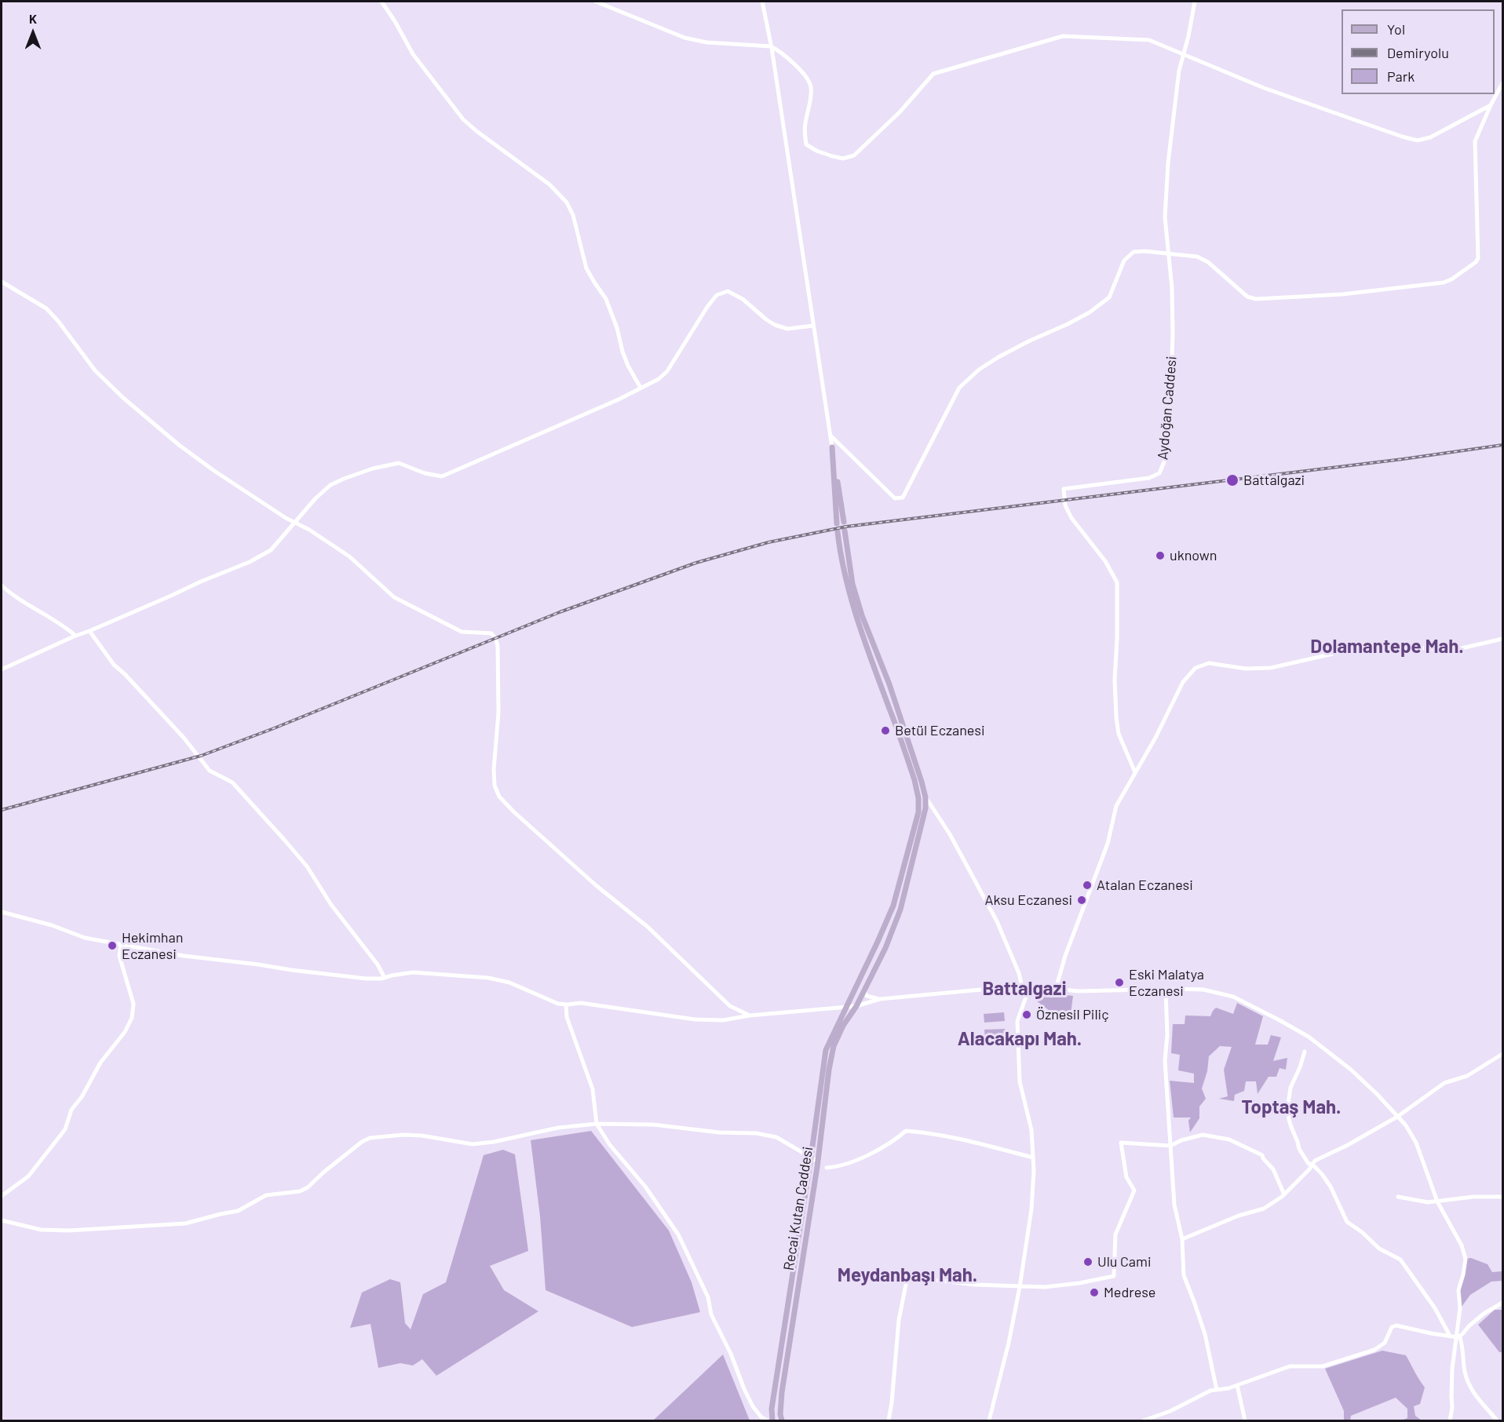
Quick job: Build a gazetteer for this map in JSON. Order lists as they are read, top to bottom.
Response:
{
  "streets": {
    "main road": ["Recai Kutan Caddesi"],
    "street": ["Aydoğan Caddesi"]
  },
  "districts": [
    "Dolamantepe Mah.",
    "Battalgazi",
    "Alacakapı Mah.",
    "Toptaş Mah.",
    "Meydanbaşı Mah."
  ],
  "places": [
    "Battalgazi",
    "uknown",
    "Betül Eczanesi",
    "Atalan Eczanesi",
    "Aksu Eczanesi",
    "Hekimhan Eczanesi",
    "Eski Malatya Eczanesi",
    "Öznesil Piliç",
    "Ulu Cami",
    "Medrese"
  ],
  "legend": ["Yol", "Demiryolu", "Park"],
  "north": "top"
}
